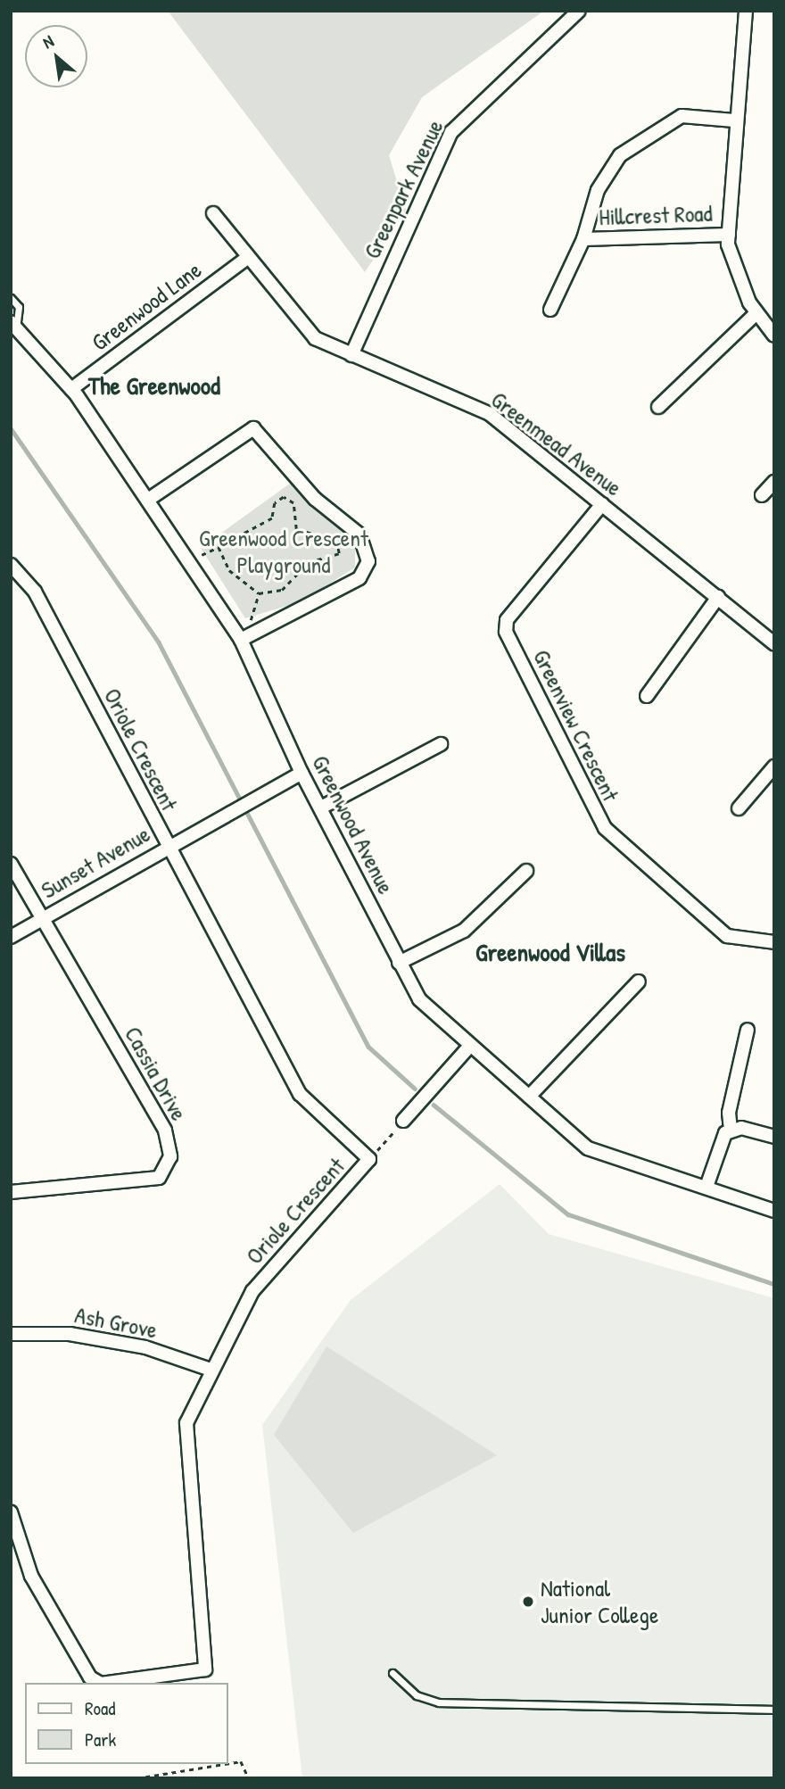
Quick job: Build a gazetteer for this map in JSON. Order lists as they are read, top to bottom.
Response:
{
  "streets": {
    "street": [
      "Greenpark Avenue",
      "Hillcrest Road",
      "Greenwood Lane",
      "Greenmead Avenue",
      "Greenview Crescent",
      "Oriole Crescent",
      "Greenwood Avenue",
      "Sunset Avenue",
      "Cassia Drive",
      "Ash Grove"
    ]
  },
  "crossings": [
    ["Greenpark Avenue", "Greenmead Avenue"],
    ["Greenwood Lane", "Greenmead Avenue"],
    ["Greenwood Lane", "Greenwood Avenue"],
    ["Greenmead Avenue", "Greenview Crescent"],
    ["Oriole Crescent", "Sunset Avenue"],
    ["Oriole Crescent", "Ash Grove"],
    ["Greenwood Avenue", "Sunset Avenue"],
    ["Sunset Avenue", "Cassia Drive"]
  ],
  "districts": ["The Greenwood", "Greenwood Villas"],
  "parks": ["Greenwood Crescent Playground"],
  "places": ["National Junior College"],
  "legend": ["Road", "Park"],
  "north": "top left"
}
